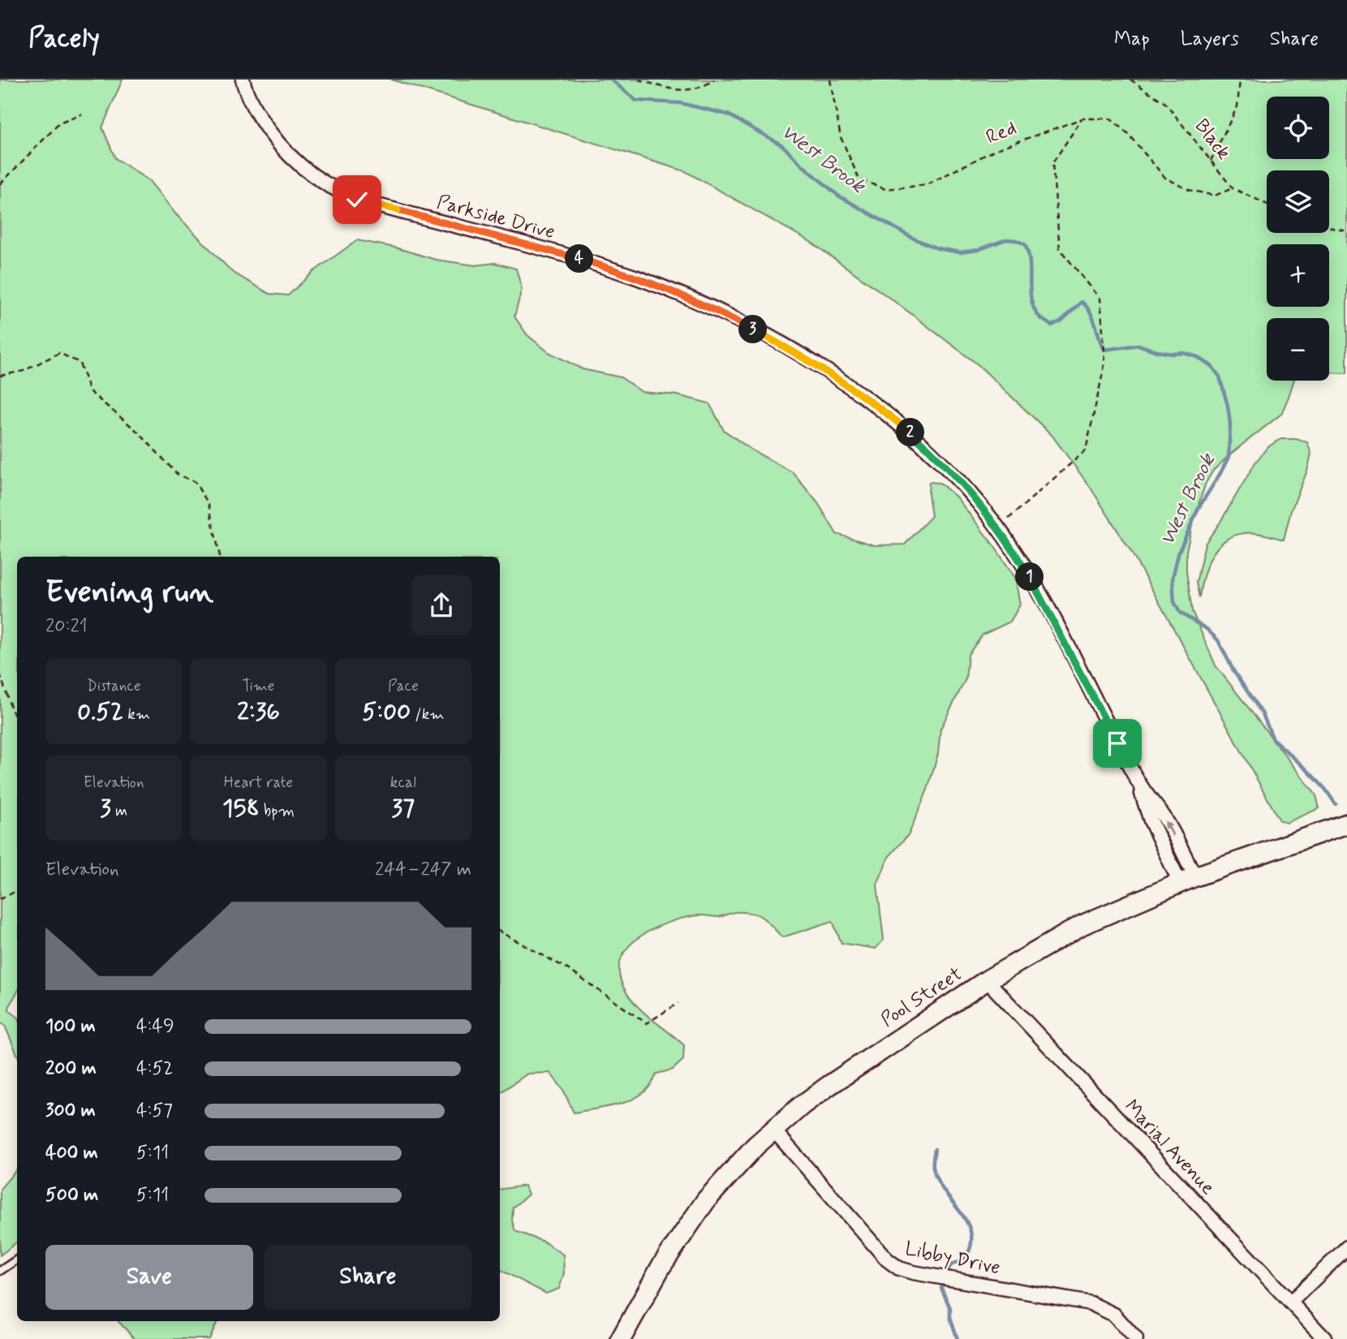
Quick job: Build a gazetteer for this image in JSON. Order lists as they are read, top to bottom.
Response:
{
  "streets": {
    "main road": ["Pool Street"],
    "street": ["Parkside Drive", "Marial Avenue", "Libby Drive"],
    "path": ["Red", "Black"]
  },
  "crossings": [
    ["Red", "Black"],
    ["Parkside Drive", "Pool Street"],
    ["Pool Street", "Marial Avenue"],
    ["Pool Street", "Libby Drive"]
  ],
  "water": ["West Brook"],
  "page": {
    "header": "Pacely",
    "nav": ["Map", "Layers", "Share"],
    "map_buttons": ["+", "−"],
    "pins": [
      "4",
      "3",
      "2",
      "1"
    ],
    "heading": ["Evening run", "20:21"],
    "stats": [
      ["Distance", "0.52 km"],
      ["Time", "2:36"],
      ["Pace", "5:00 /km"],
      ["Elevation", "3 m"],
      ["Heart rate", "158 bpm"],
      ["kcal", "37"]
    ],
    "chart": ["Elevation", "244–247 m"],
    "list": [
      {
        "name": "100 m",
        "note": "4:49"
      },
      {
        "name": "200 m",
        "note": "4:52"
      },
      {
        "name": "300 m",
        "note": "4:57"
      },
      {
        "name": "400 m",
        "note": "5:11"
      },
      {
        "name": "500 m",
        "note": "5:11"
      }
    ],
    "buttons": ["Save", "Share"]
  }
}
